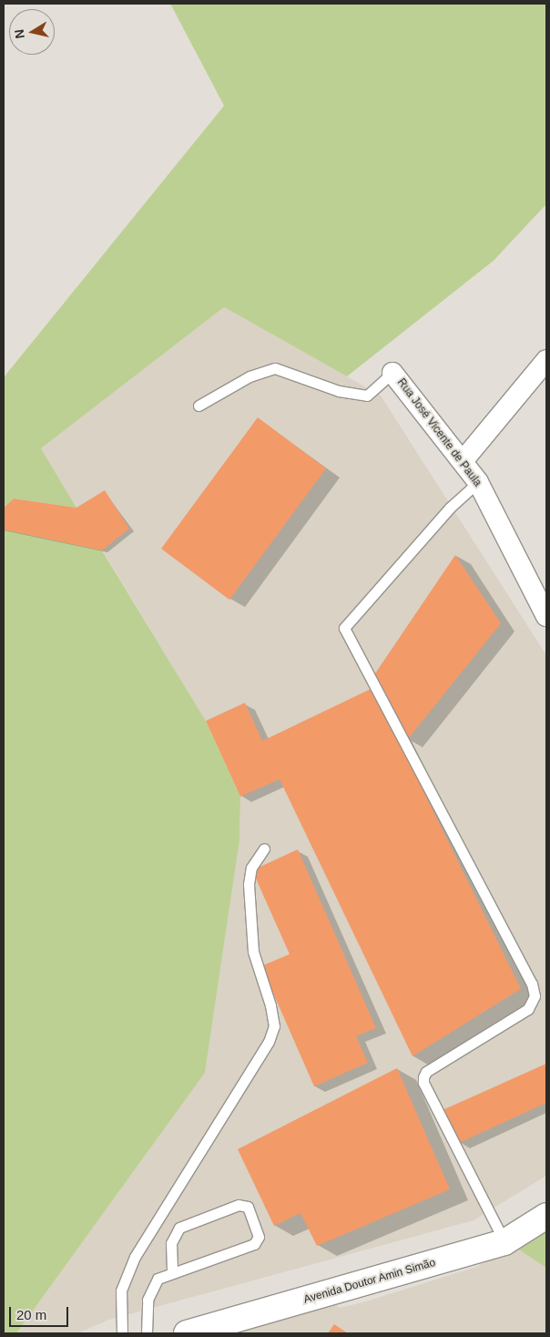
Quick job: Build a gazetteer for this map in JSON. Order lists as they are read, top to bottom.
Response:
{
  "streets": {
    "street": ["Rua José Vicente de Paula", "Avenida Doutor Amin Simão"]
  },
  "scale_bar": "20 m",
  "north": "left"
}
